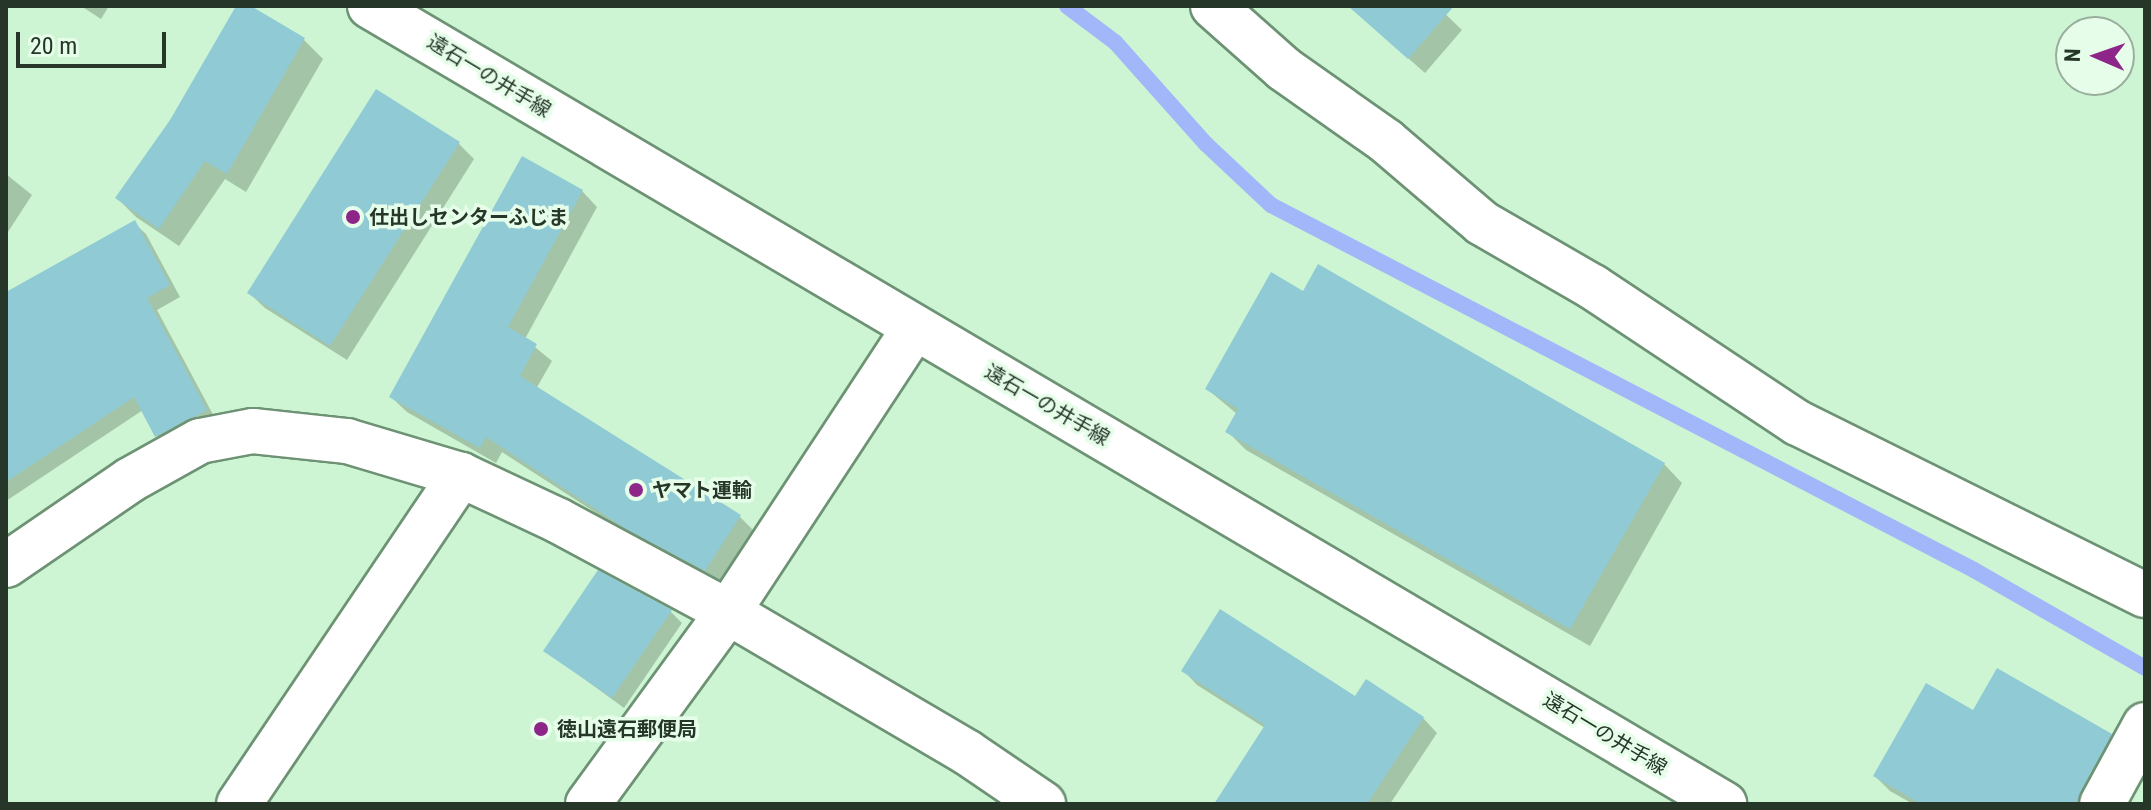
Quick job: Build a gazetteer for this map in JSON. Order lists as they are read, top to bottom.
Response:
{
  "streets": {
    "street": ["遠石一の井手線"]
  },
  "places": ["仕出しセンターふじま", "ヤマト運輸", "徳山遠石郵便局"],
  "scale_bar": "20 m",
  "north": "left"
}
